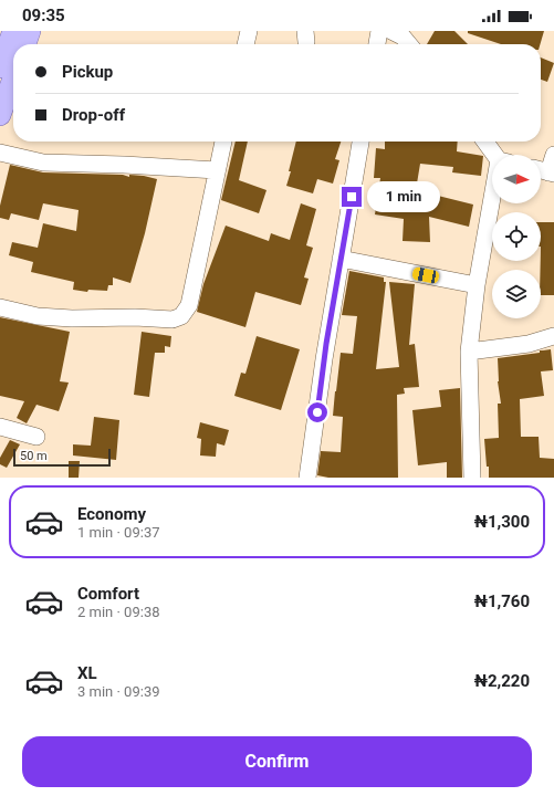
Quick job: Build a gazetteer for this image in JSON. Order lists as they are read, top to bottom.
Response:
{
  "scale_bar": "50 m",
  "north": "right",
  "page": {
    "status": "09:35",
    "banner": ["Pickup", "Drop-off"],
    "bubble": "1 min",
    "scale": "50 m",
    "list": [
      {
        "name": "Economy",
        "note": "1 min · 09:37",
        "value": "₦1,300"
      },
      {
        "name": "Comfort",
        "note": "2 min · 09:38",
        "value": "₦1,760"
      },
      {
        "name": "XL",
        "note": "3 min · 09:39",
        "value": "₦2,220"
      }
    ],
    "buttons": "Confirm"
  }
}
